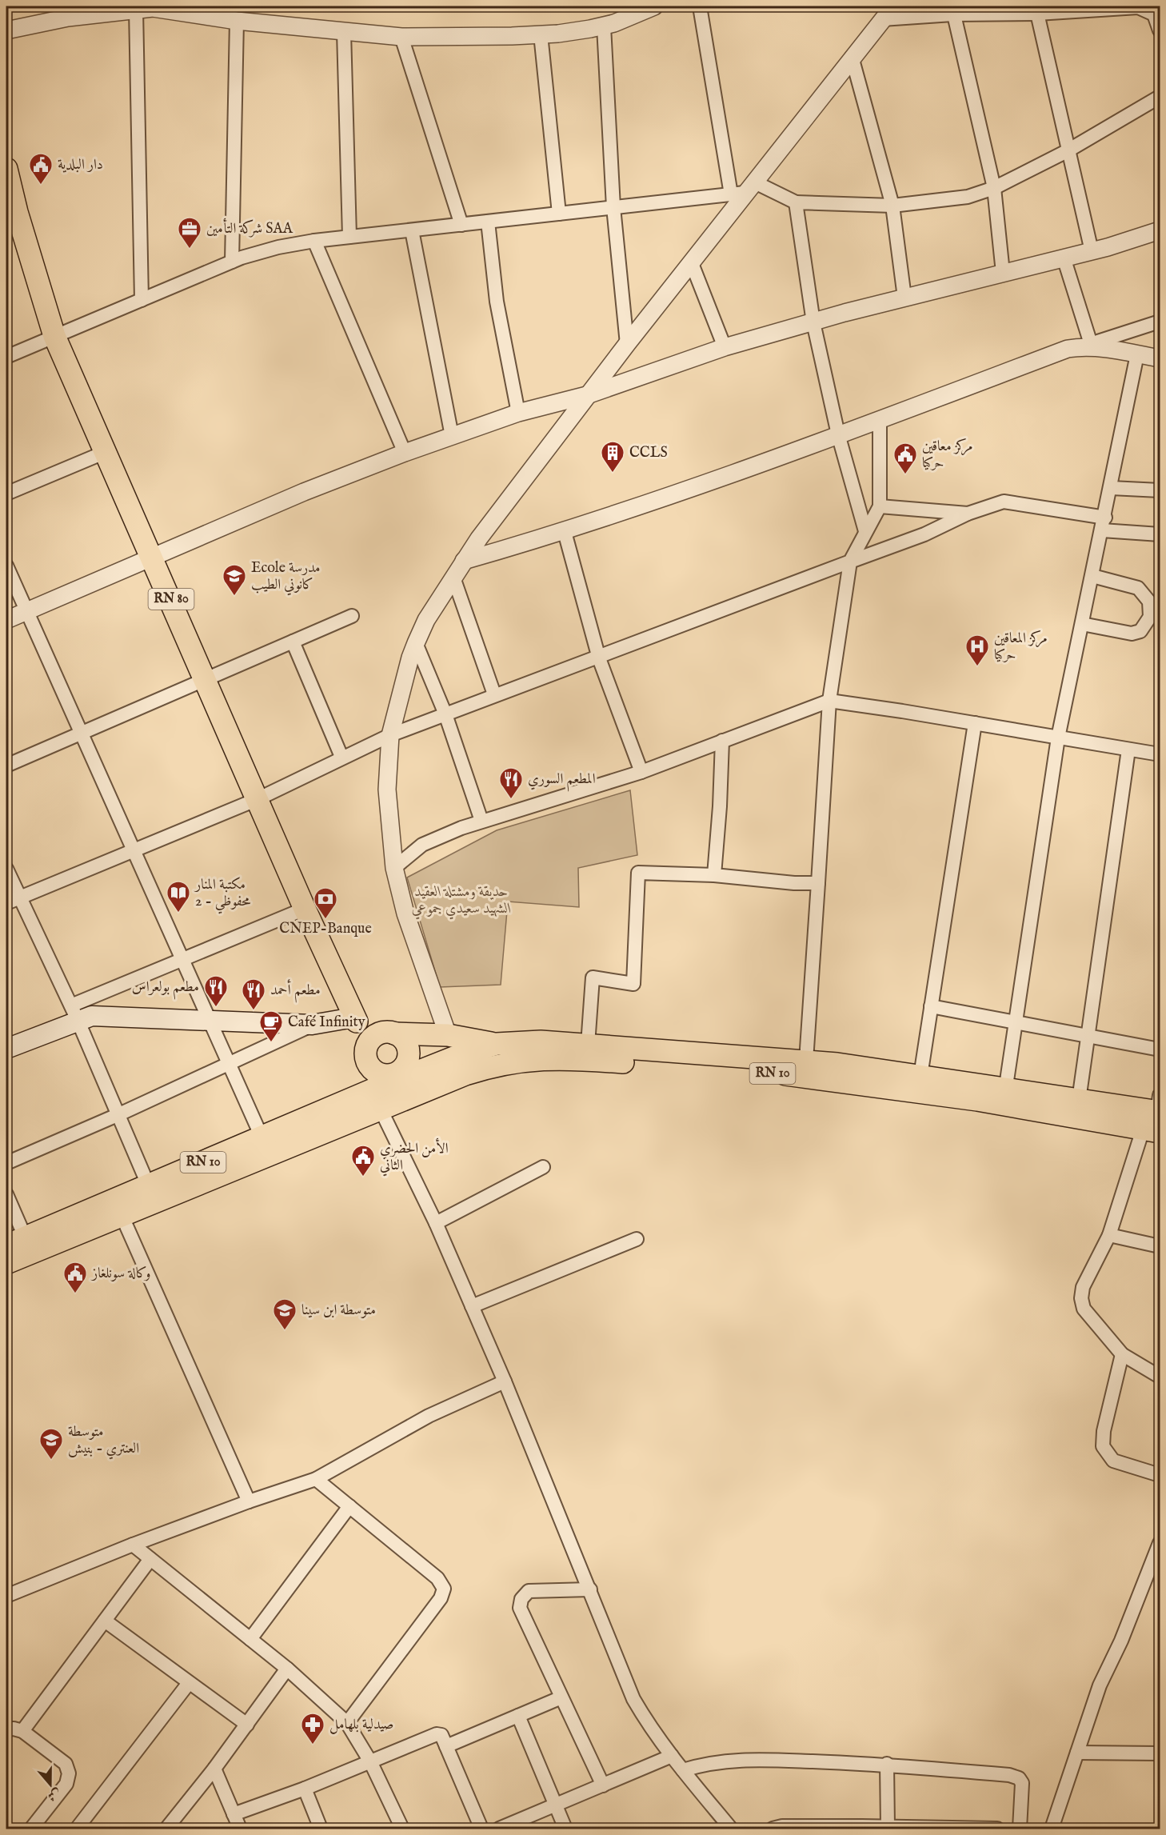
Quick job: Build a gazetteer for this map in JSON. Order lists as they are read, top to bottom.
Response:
{
  "streets": {
    "main road": ["RN 80", "RN 10"]
  },
  "crossings": [
    ["RN 80", "RN 10"]
  ],
  "parks": ["حديقة ومشتلة العقيد الشهيد سعيدي جموعي"],
  "places": {
    "public building": [
      "دار البلدية",
      "مركز معاقين حركيا",
      "الأمن الحضري الثاني",
      "وكالة سونلغاز"
    ],
    "office": ["شركة التأمين SAA"],
    "building": ["CCLS"],
    "school or university": ["Ecole مدرسة كانوني الطيب", "متوسطة ابن سينا", "متوسطة العنتري - بنيش"],
    "hospital": ["مركز المعاقين حركيا"],
    "restaurant": ["المطعم السوري", "مطعم بولعراس", "مطعم أحمد"],
    "library": ["مكتبة المنار 2 - محفوظي"],
    "bank": ["CNEP-Banque"],
    "cafe": ["Café Infinity"],
    "pharmacy": ["صيدلية بلهامل"]
  },
  "north": "bottom"
}
